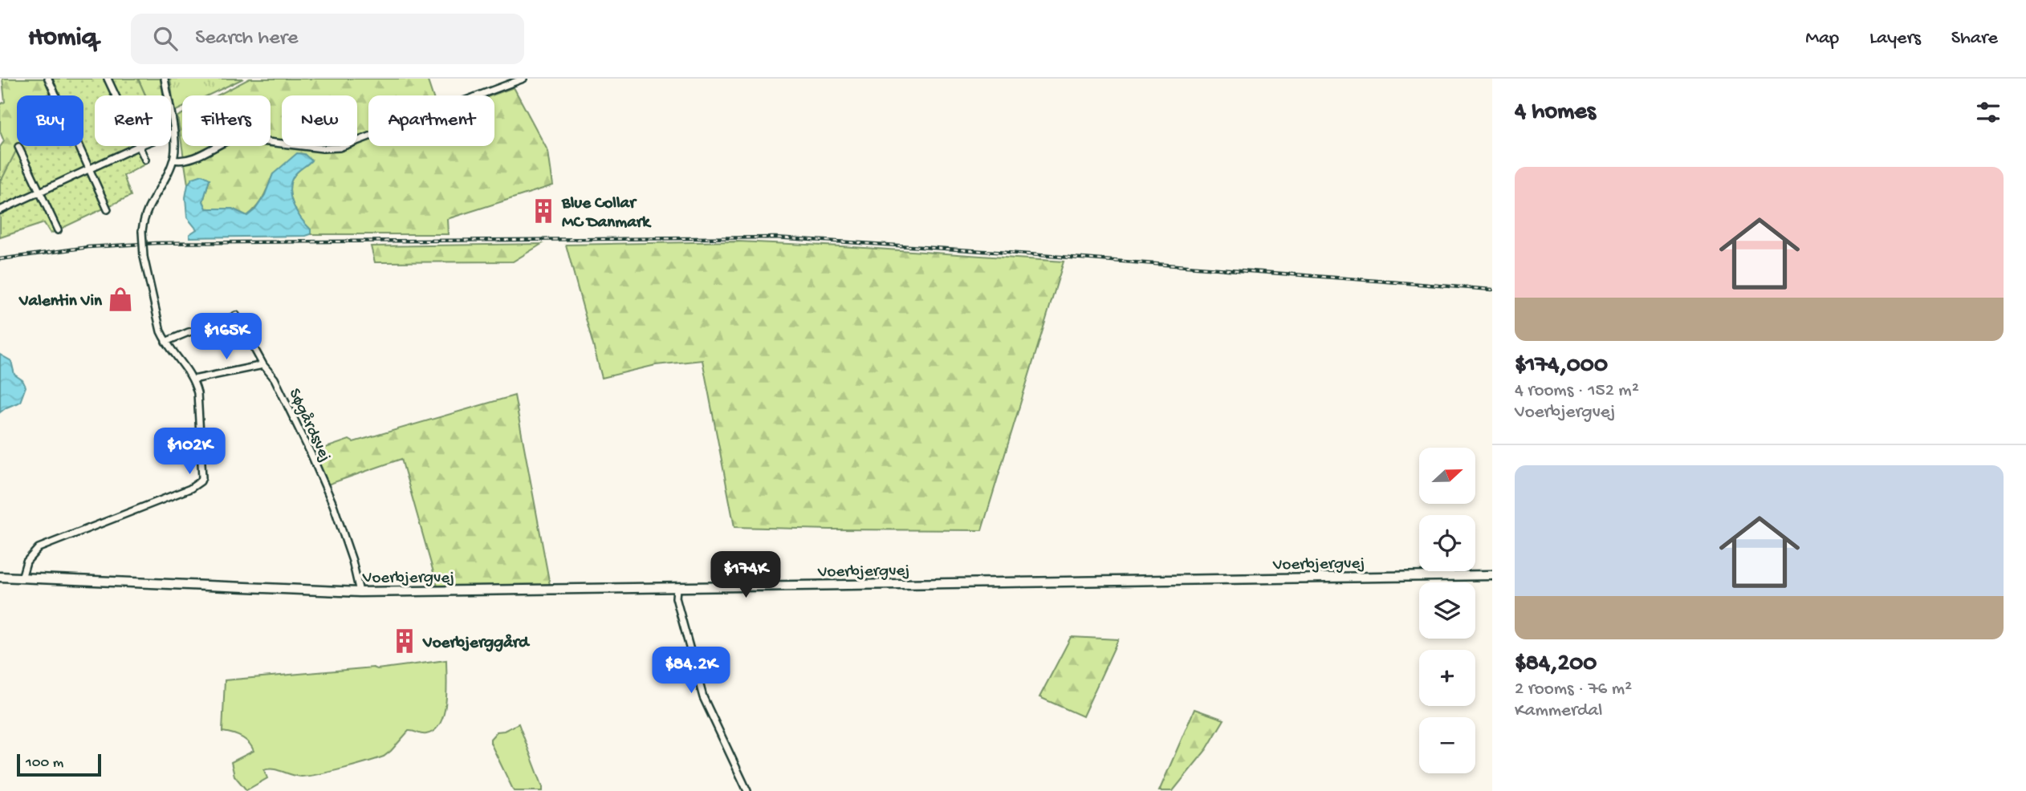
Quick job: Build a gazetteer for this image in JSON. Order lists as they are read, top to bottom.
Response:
{
  "streets": {
    "street": ["Søgårdsvej", "Voerbjergvej"]
  },
  "crossings": [
    ["Søgårdsvej", "Voerbjergvej"]
  ],
  "places": {
    "building": ["Blue Collar MC Danmark", "Voerbjerggård"],
    "shop": ["Valentin Vin"]
  },
  "scale_bar": "100 m",
  "north": "right",
  "page": {
    "header": "Homiq",
    "search": "Search here",
    "nav": ["Map", "Layers", "Share"],
    "heading": "4 homes",
    "chip": [
      "Buy",
      "Rent",
      "Filters",
      "New",
      "Apartment"
    ],
    "list": [
      {
        "name": "$174,000",
        "note": "4 rooms · 152 m² · Voerbjergvej"
      },
      {
        "name": "$84,200",
        "note": "2 rooms · 76 m² · Kammerdal"
      }
    ],
    "price": [
      "$165K",
      "$102K",
      "$174K",
      "$84.2K"
    ],
    "map_buttons": ["+", "−"],
    "scale": "100 m"
  }
}
